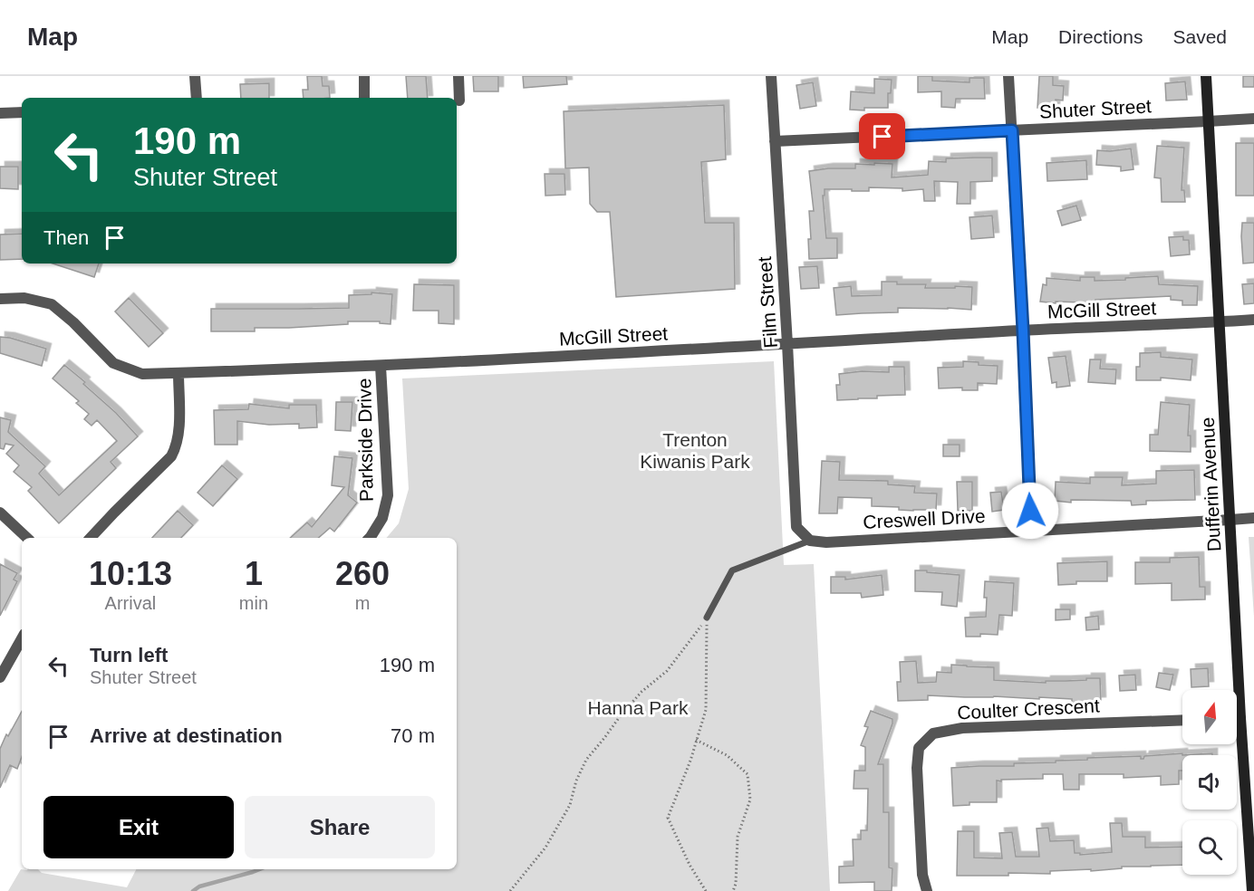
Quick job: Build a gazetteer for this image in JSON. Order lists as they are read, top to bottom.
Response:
{
  "streets": {
    "main road": ["Dufferin Avenue"],
    "street": [
      "Shuter Street",
      "Film Street",
      "McGill Street",
      "Parkside Drive",
      "Creswell Drive",
      "Coulter Crescent"
    ]
  },
  "crossings": [
    ["Shuter Street", "Film Street"],
    ["Shuter Street", "Dufferin Avenue"],
    ["Film Street", "McGill Street"],
    ["Film Street", "Creswell Drive"],
    ["McGill Street", "Parkside Drive"],
    ["McGill Street", "Dufferin Avenue"],
    ["Dufferin Avenue", "Creswell Drive"]
  ],
  "parks": ["Trenton Kiwanis Park", "Hanna Park"],
  "north": "top",
  "page": {
    "header": "Map",
    "nav": ["Map", "Directions", "Saved"],
    "turn": ["190 m", "Shuter Street"],
    "then": "Then",
    "eta": [
      "10:13",
      "Arrival",
      "1",
      "min",
      "260",
      "m"
    ],
    "list": [
      {
        "name": "Turn left",
        "note": "Shuter Street",
        "value": "190 m"
      },
      {
        "name": "Arrive at destination",
        "value": "70 m"
      }
    ],
    "buttons": ["Exit", "Share"]
  }
}
